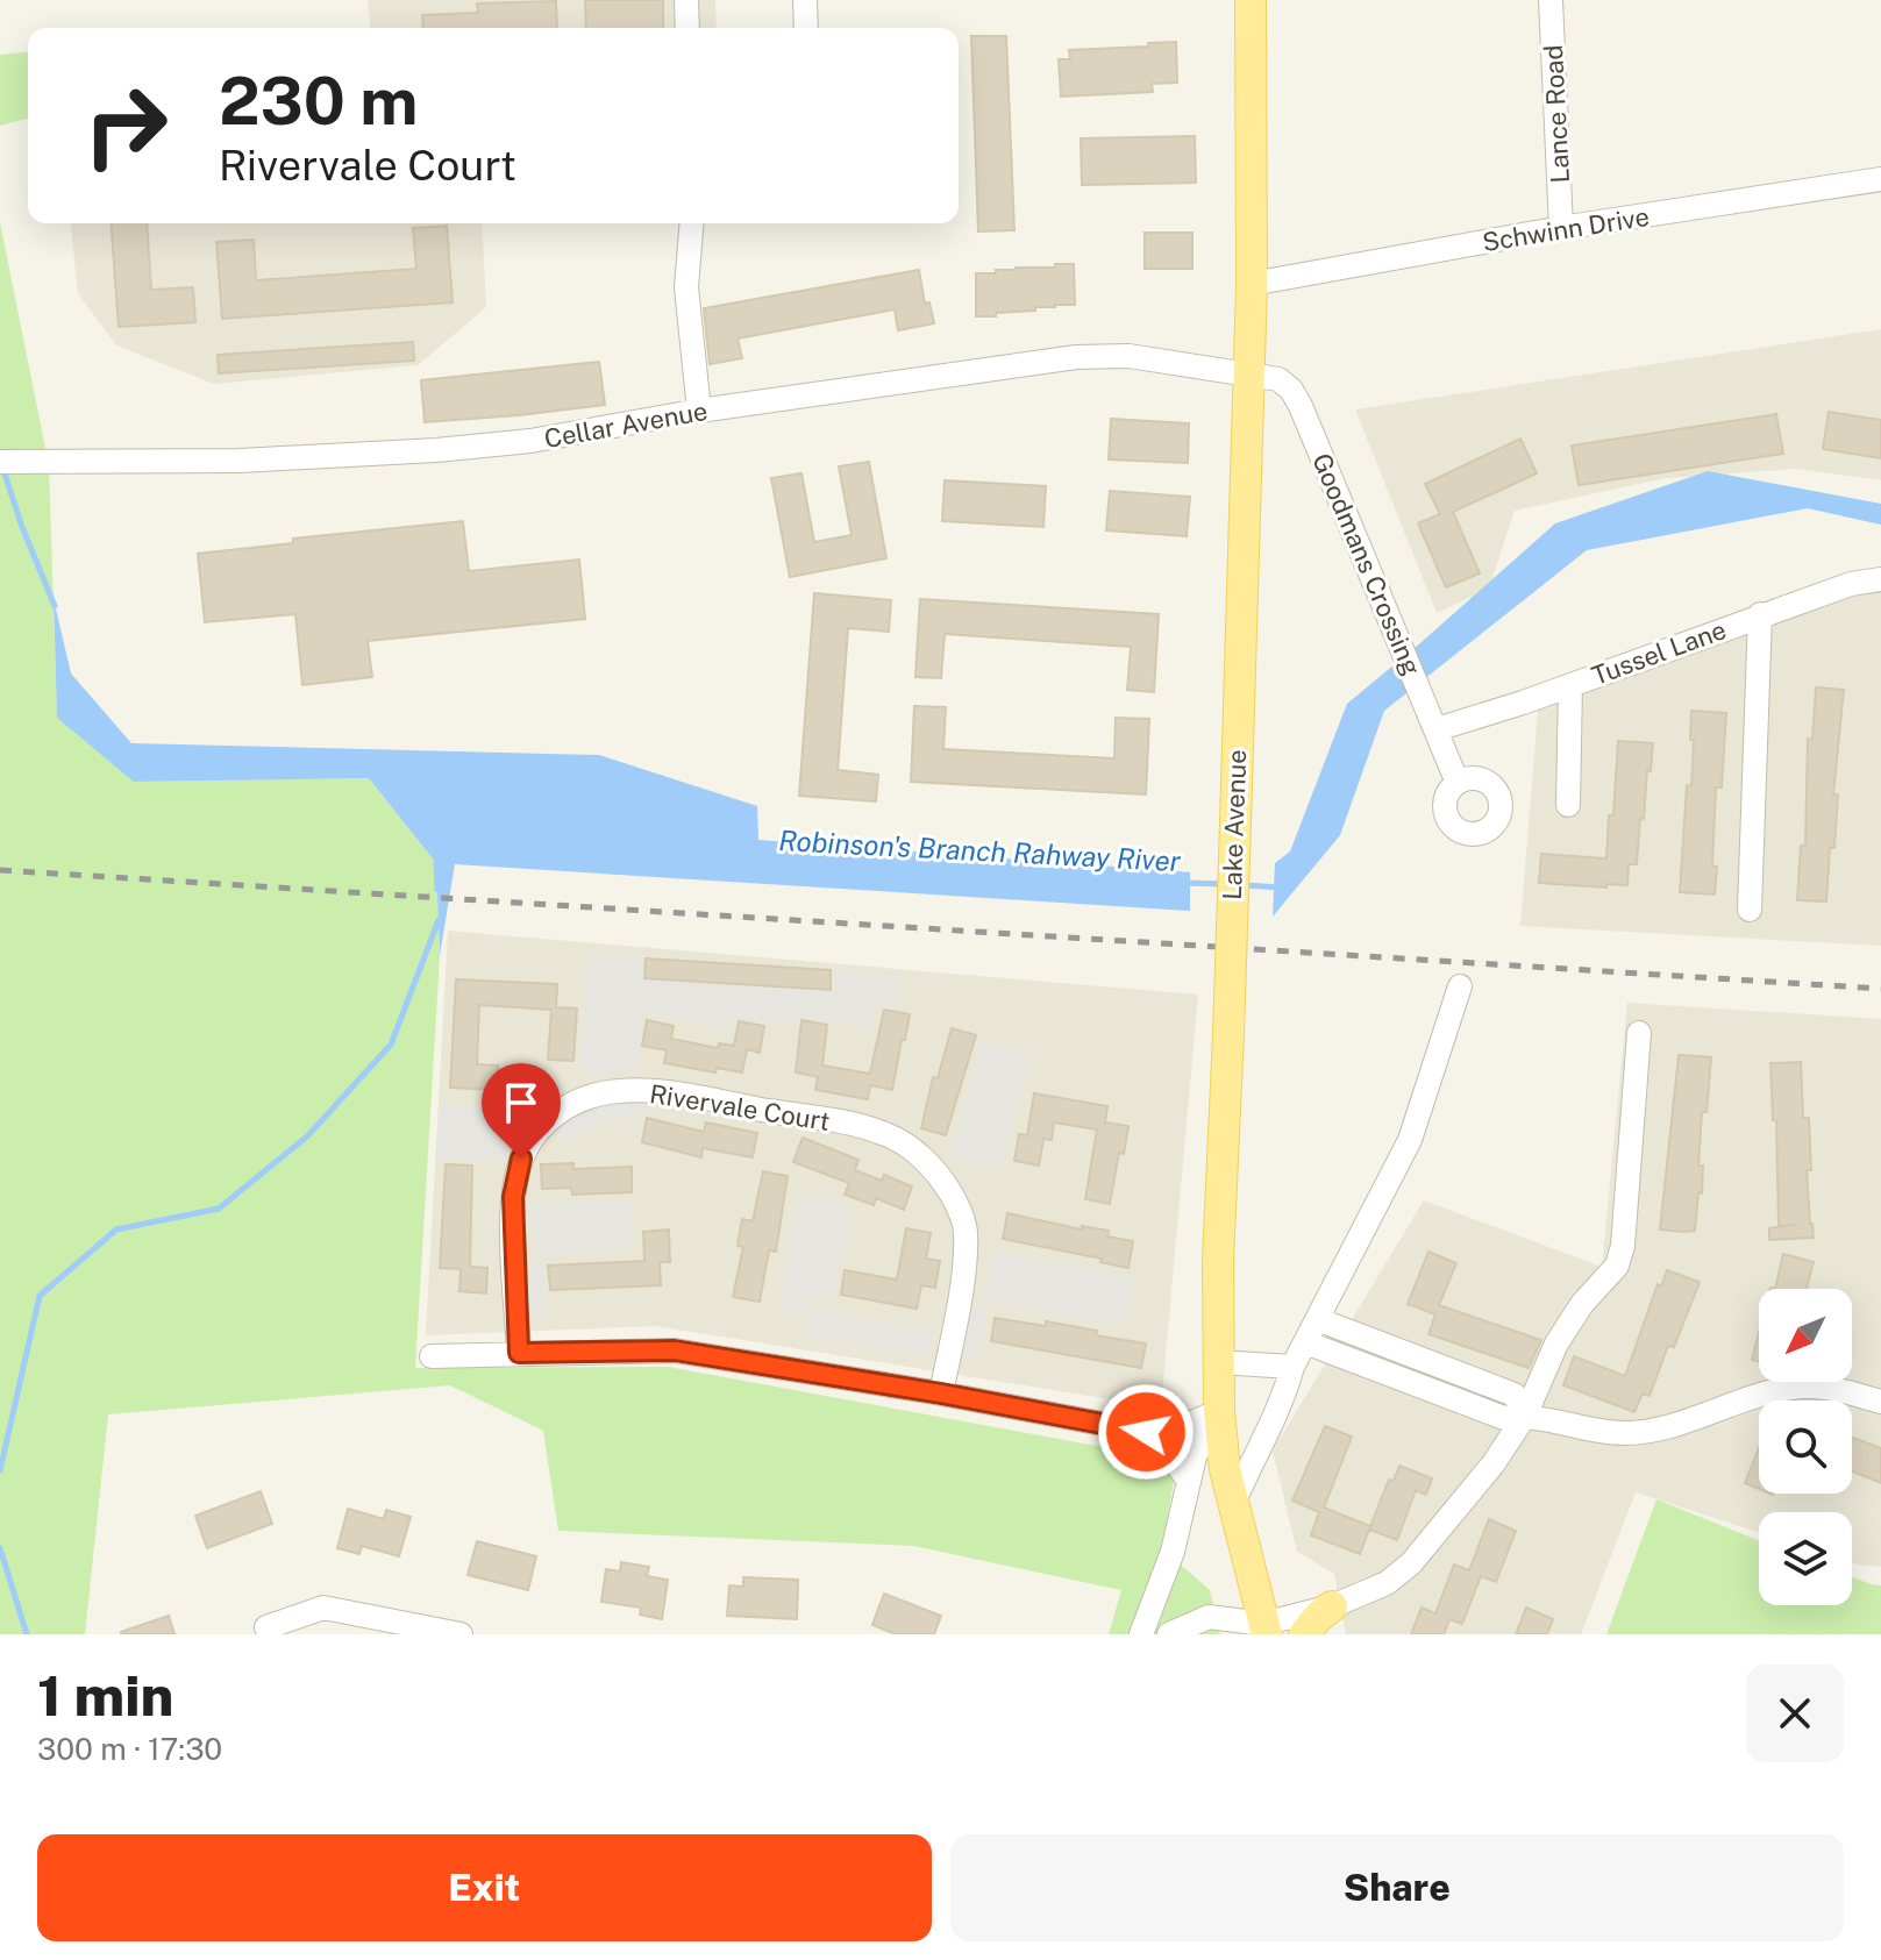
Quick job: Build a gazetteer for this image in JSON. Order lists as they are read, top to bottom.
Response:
{
  "streets": {
    "main road": ["Lake Avenue"],
    "street": [
      "Lance Road",
      "Schwinn Drive",
      "Cellar Avenue",
      "Goodmans Crossing",
      "Tussel Lane",
      "Rivervale Court"
    ]
  },
  "crossings": [
    ["Lance Road", "Schwinn Drive"],
    ["Schwinn Drive", "Lake Avenue"],
    ["Cellar Avenue", "Goodmans Crossing"],
    ["Cellar Avenue", "Lake Avenue"],
    ["Goodmans Crossing", "Tussel Lane"],
    ["Goodmans Crossing", "Lake Avenue"]
  ],
  "water": ["Robinson's Branch Rahway River"],
  "north": "bottom left",
  "page": {
    "turn": ["230 m", "Rivervale Court"],
    "heading": ["1 min", "300 m · 17:30"],
    "buttons": ["Exit", "Share"]
  }
}
